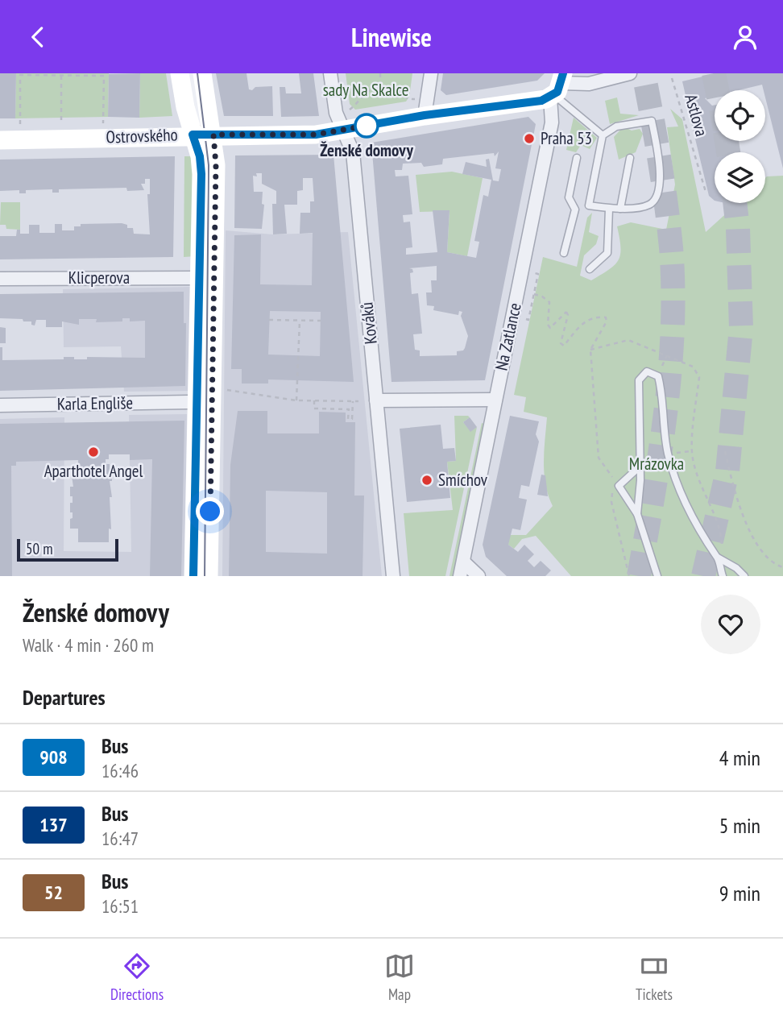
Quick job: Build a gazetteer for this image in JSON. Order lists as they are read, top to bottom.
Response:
{
  "streets": {
    "main road": ["Ostrovského"],
    "street": [
      "Klicperova",
      "Kováků",
      "Na Zatlance",
      "Karla Engliše"
    ],
    "path": ["Astlova"]
  },
  "crossings": [
    ["Ostrovského", "Kováků"],
    ["Ostrovského", "Na Zatlance"]
  ],
  "parks": ["sady Na Skalce", "Mrázovka"],
  "places": [
    "Ženské domovy",
    "Praha 53",
    "Aparthotel Angel",
    "Smíchov"
  ],
  "lines": ["bus line 908"],
  "scale_bar": "50 m",
  "page": {
    "header": "Linewise",
    "scale": "50 m",
    "heading": [
      ["Ženské domovy", "Walk · 4 min · 260 m"],
      "Departures"
    ],
    "list": [
      {
        "mark": "908",
        "name": "Bus",
        "note": "16:46",
        "value": "4 min"
      },
      {
        "mark": "137",
        "name": "Bus",
        "note": "16:47",
        "value": "5 min"
      },
      {
        "mark": "52",
        "name": "Bus",
        "note": "16:51",
        "value": "9 min"
      }
    ],
    "tabs": ["Directions", "Map", "Tickets"]
  }
}
